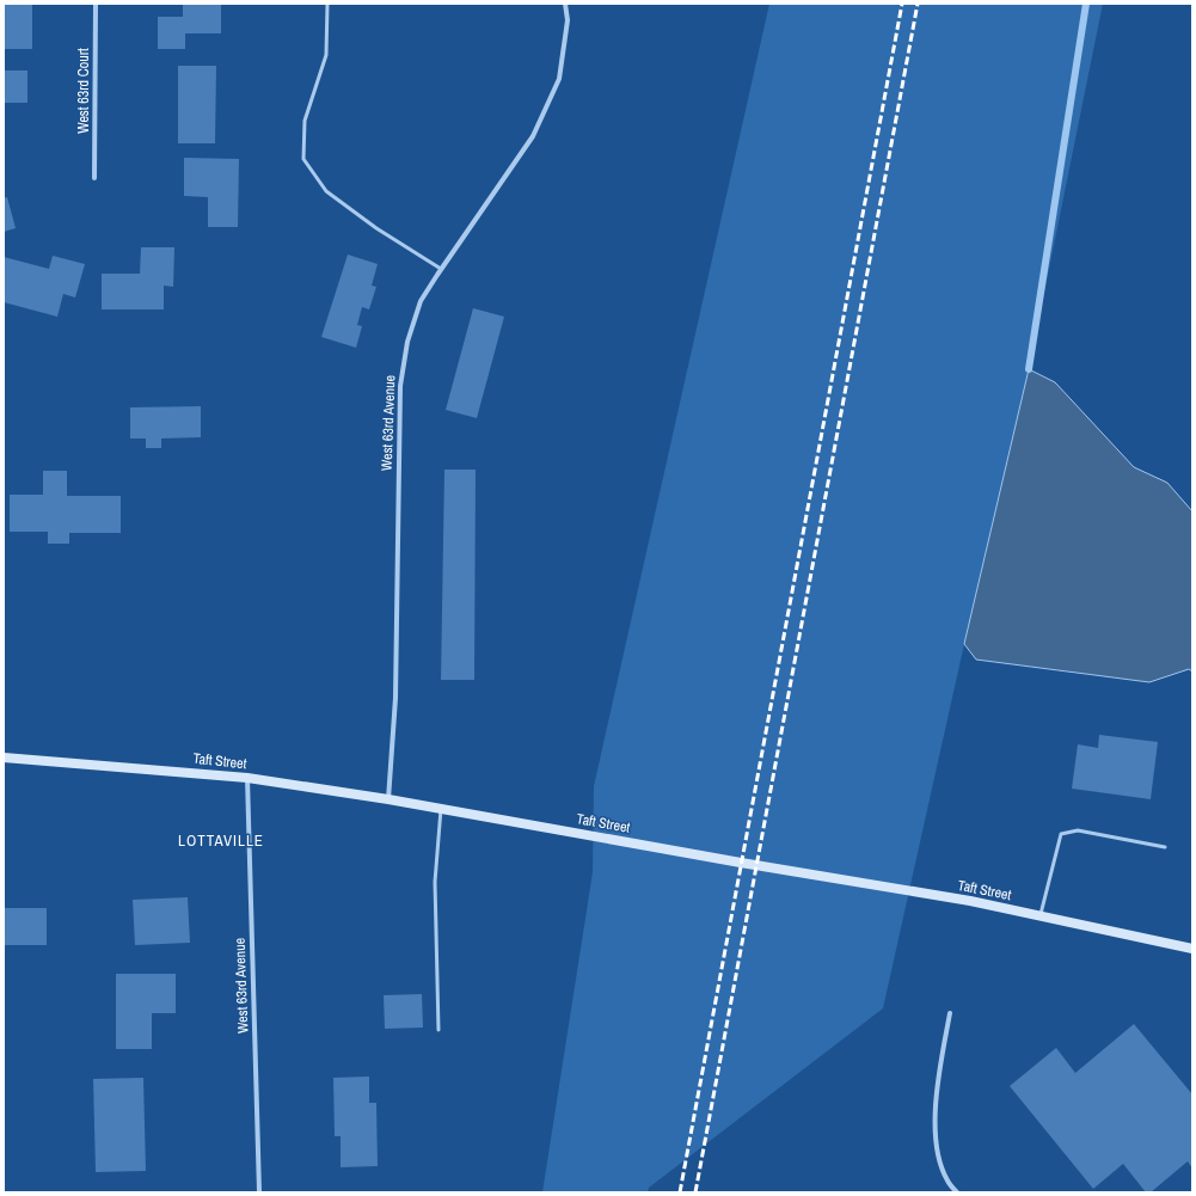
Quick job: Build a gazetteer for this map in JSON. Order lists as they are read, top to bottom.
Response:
{
  "streets": {
    "main road": ["Taft Street"],
    "street": ["West 63rd Court", "West 63rd Avenue"]
  },
  "crossings": [
    ["West 63rd Avenue", "Taft Street"]
  ],
  "districts": ["LOTTAVILLE"]
}
